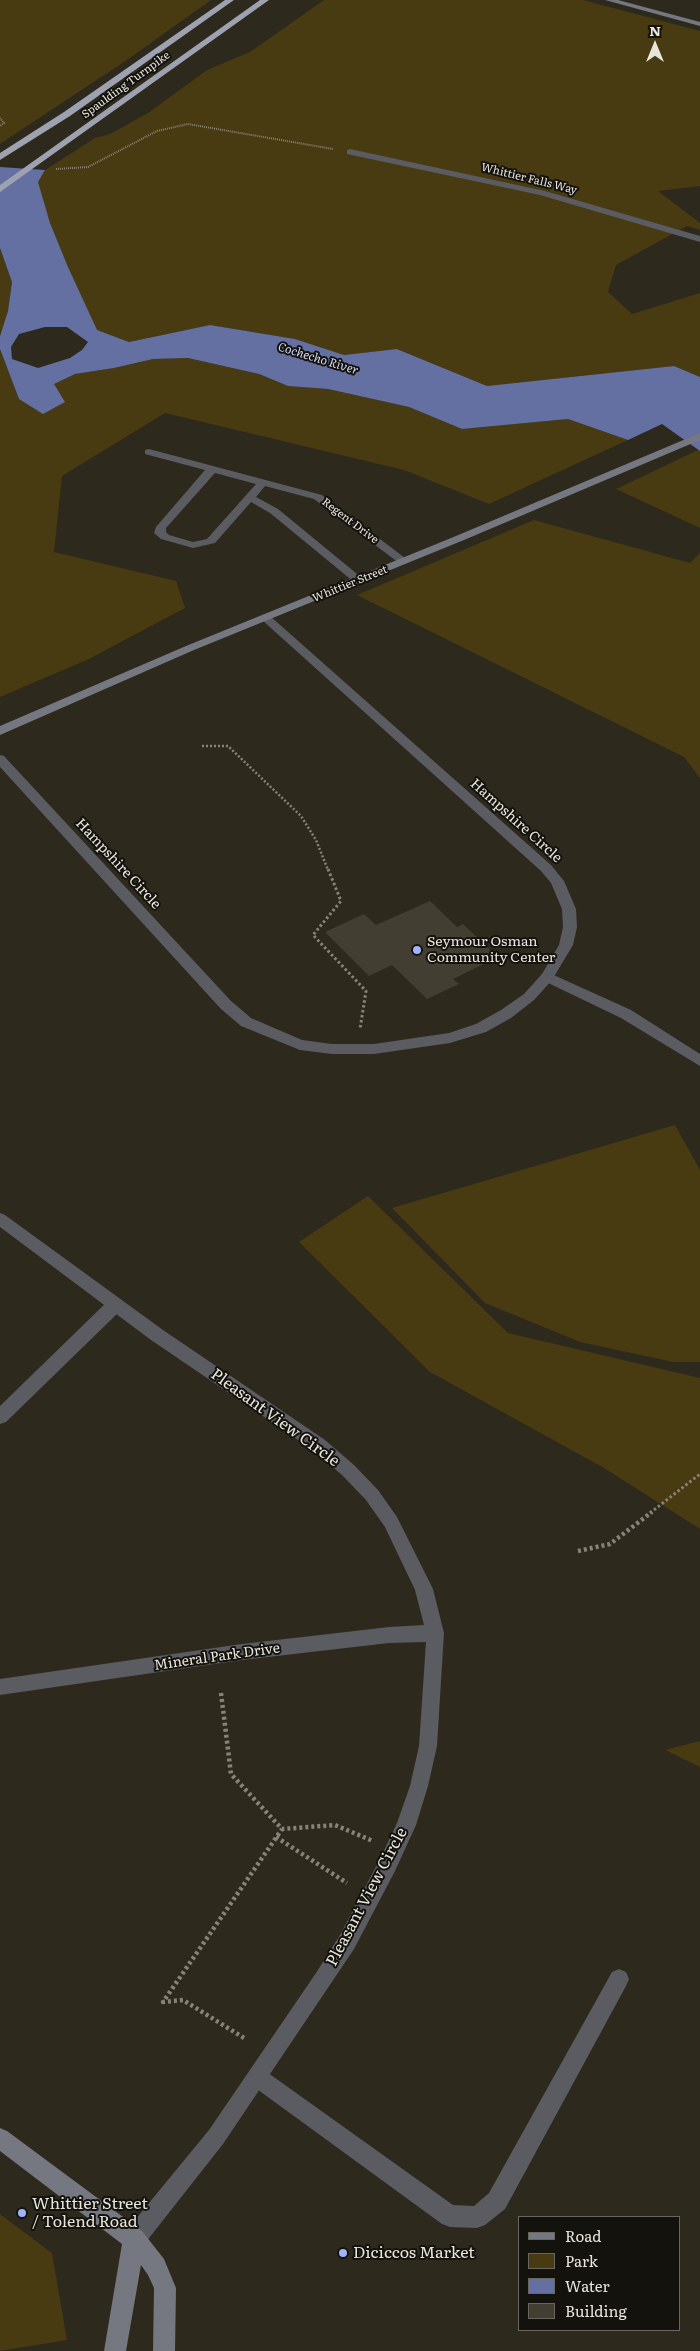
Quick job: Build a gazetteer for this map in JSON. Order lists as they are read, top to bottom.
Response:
{
  "streets": {
    "highway": ["Spaulding Turnpike"],
    "street": [
      "Whittier Falls Way",
      "Regent Drive",
      "Whittier Street",
      "Hampshire Circle",
      "Pleasant View Circle",
      "Mineral Park Drive"
    ]
  },
  "crossings": [
    ["Regent Drive", "Whittier Street"],
    ["Whittier Street", "Hampshire Circle"],
    ["Pleasant View Circle", "Mineral Park Drive"]
  ],
  "water": ["Cochecho River"],
  "places": ["Seymour Osman Community Center", "Whittier Street / Tolend Road", "Diciccos Market"],
  "legend": [
    "Road",
    "Park",
    "Water",
    "Building"
  ],
  "north": "top"
}
